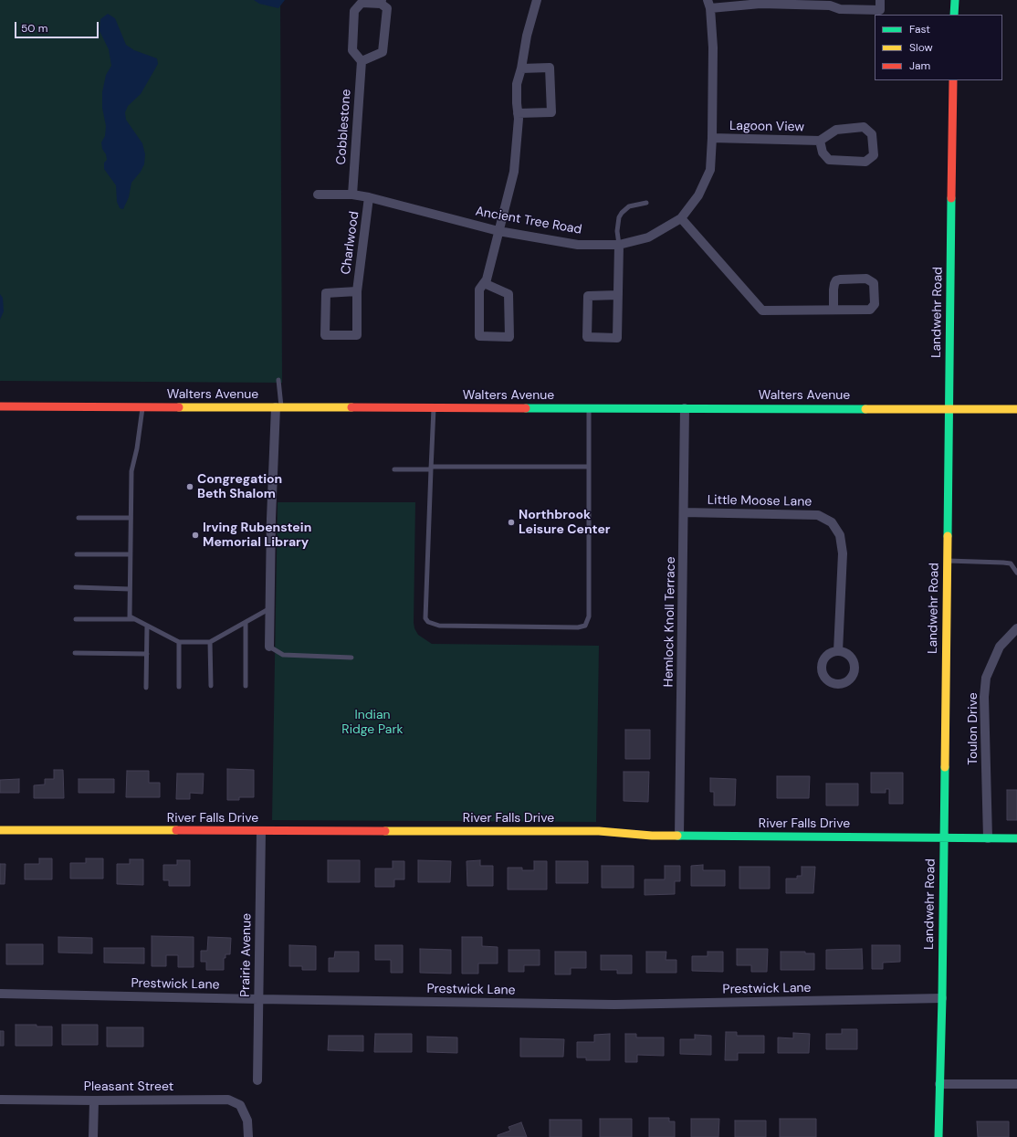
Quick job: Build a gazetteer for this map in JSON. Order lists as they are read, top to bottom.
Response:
{
  "streets": {
    "main road": ["Landwehr Road", "Walters Avenue", "River Falls Drive"],
    "street": [
      "Cobblestone",
      "Lagoon View",
      "Ancient Tree Road",
      "Charlwood",
      "Little Moose Lane",
      "Hemlock Knoll Terrace",
      "Toulon Drive",
      "Prairie Avenue",
      "Prestwick Lane",
      "Pleasant Street"
    ]
  },
  "crossings": [
    ["Cobblestone", "Ancient Tree Road"],
    ["Lagoon View", "Ancient Tree Road"],
    ["Ancient Tree Road", "Charlwood"],
    ["Landwehr Road", "Walters Avenue"],
    ["Landwehr Road", "River Falls Drive"],
    ["Landwehr Road", "Prestwick Lane"],
    ["Walters Avenue", "Hemlock Knoll Terrace"],
    ["Little Moose Lane", "Hemlock Knoll Terrace"],
    ["Hemlock Knoll Terrace", "River Falls Drive"],
    ["Toulon Drive", "River Falls Drive"],
    ["River Falls Drive", "Prairie Avenue"],
    ["Prairie Avenue", "Prestwick Lane"]
  ],
  "parks": ["Indian Ridge Park"],
  "places": ["Congregation Beth Shalom", "Northbrook Leisure Center", "Irving Rubenstein Memorial Library"],
  "legend": ["Fast", "Slow", "Jam"],
  "scale_bar": "50 m"
}
